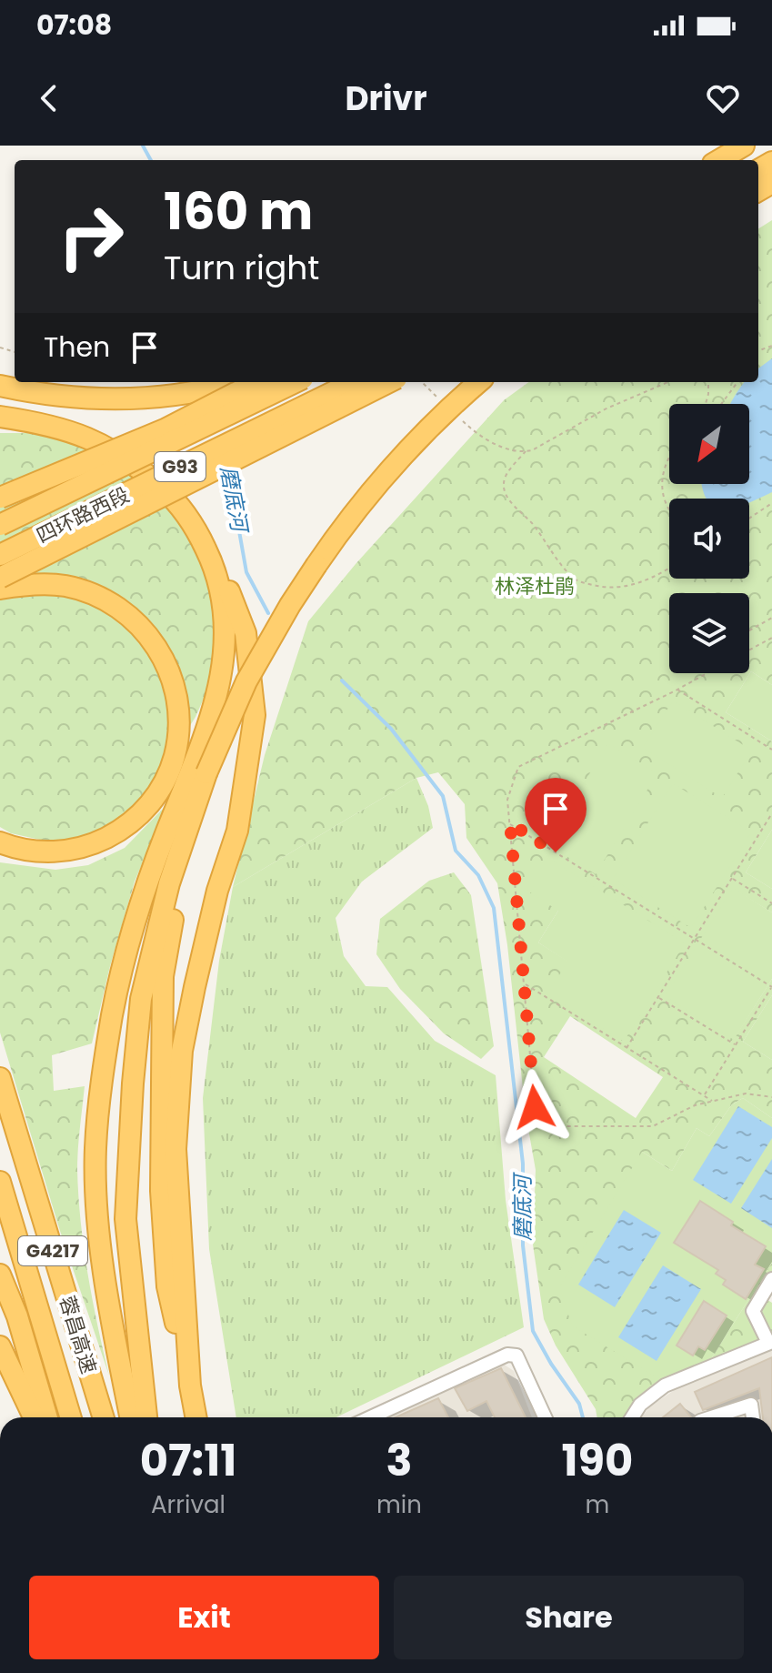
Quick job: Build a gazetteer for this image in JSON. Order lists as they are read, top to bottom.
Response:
{
  "streets": {
    "highway": [
      "G93",
      "四环路西段",
      "G4217",
      "蓉昌高速"
    ]
  },
  "water": ["磨底河"],
  "parks": ["林泽杜鹃"],
  "north": "bottom left",
  "page": {
    "status": "07:08",
    "header": "Drivr",
    "turn": ["160 m", "Turn right"],
    "then": "Then",
    "eta": [
      "07:11",
      "Arrival",
      "3",
      "min",
      "190",
      "m"
    ],
    "buttons": ["Exit", "Share"]
  }
}
